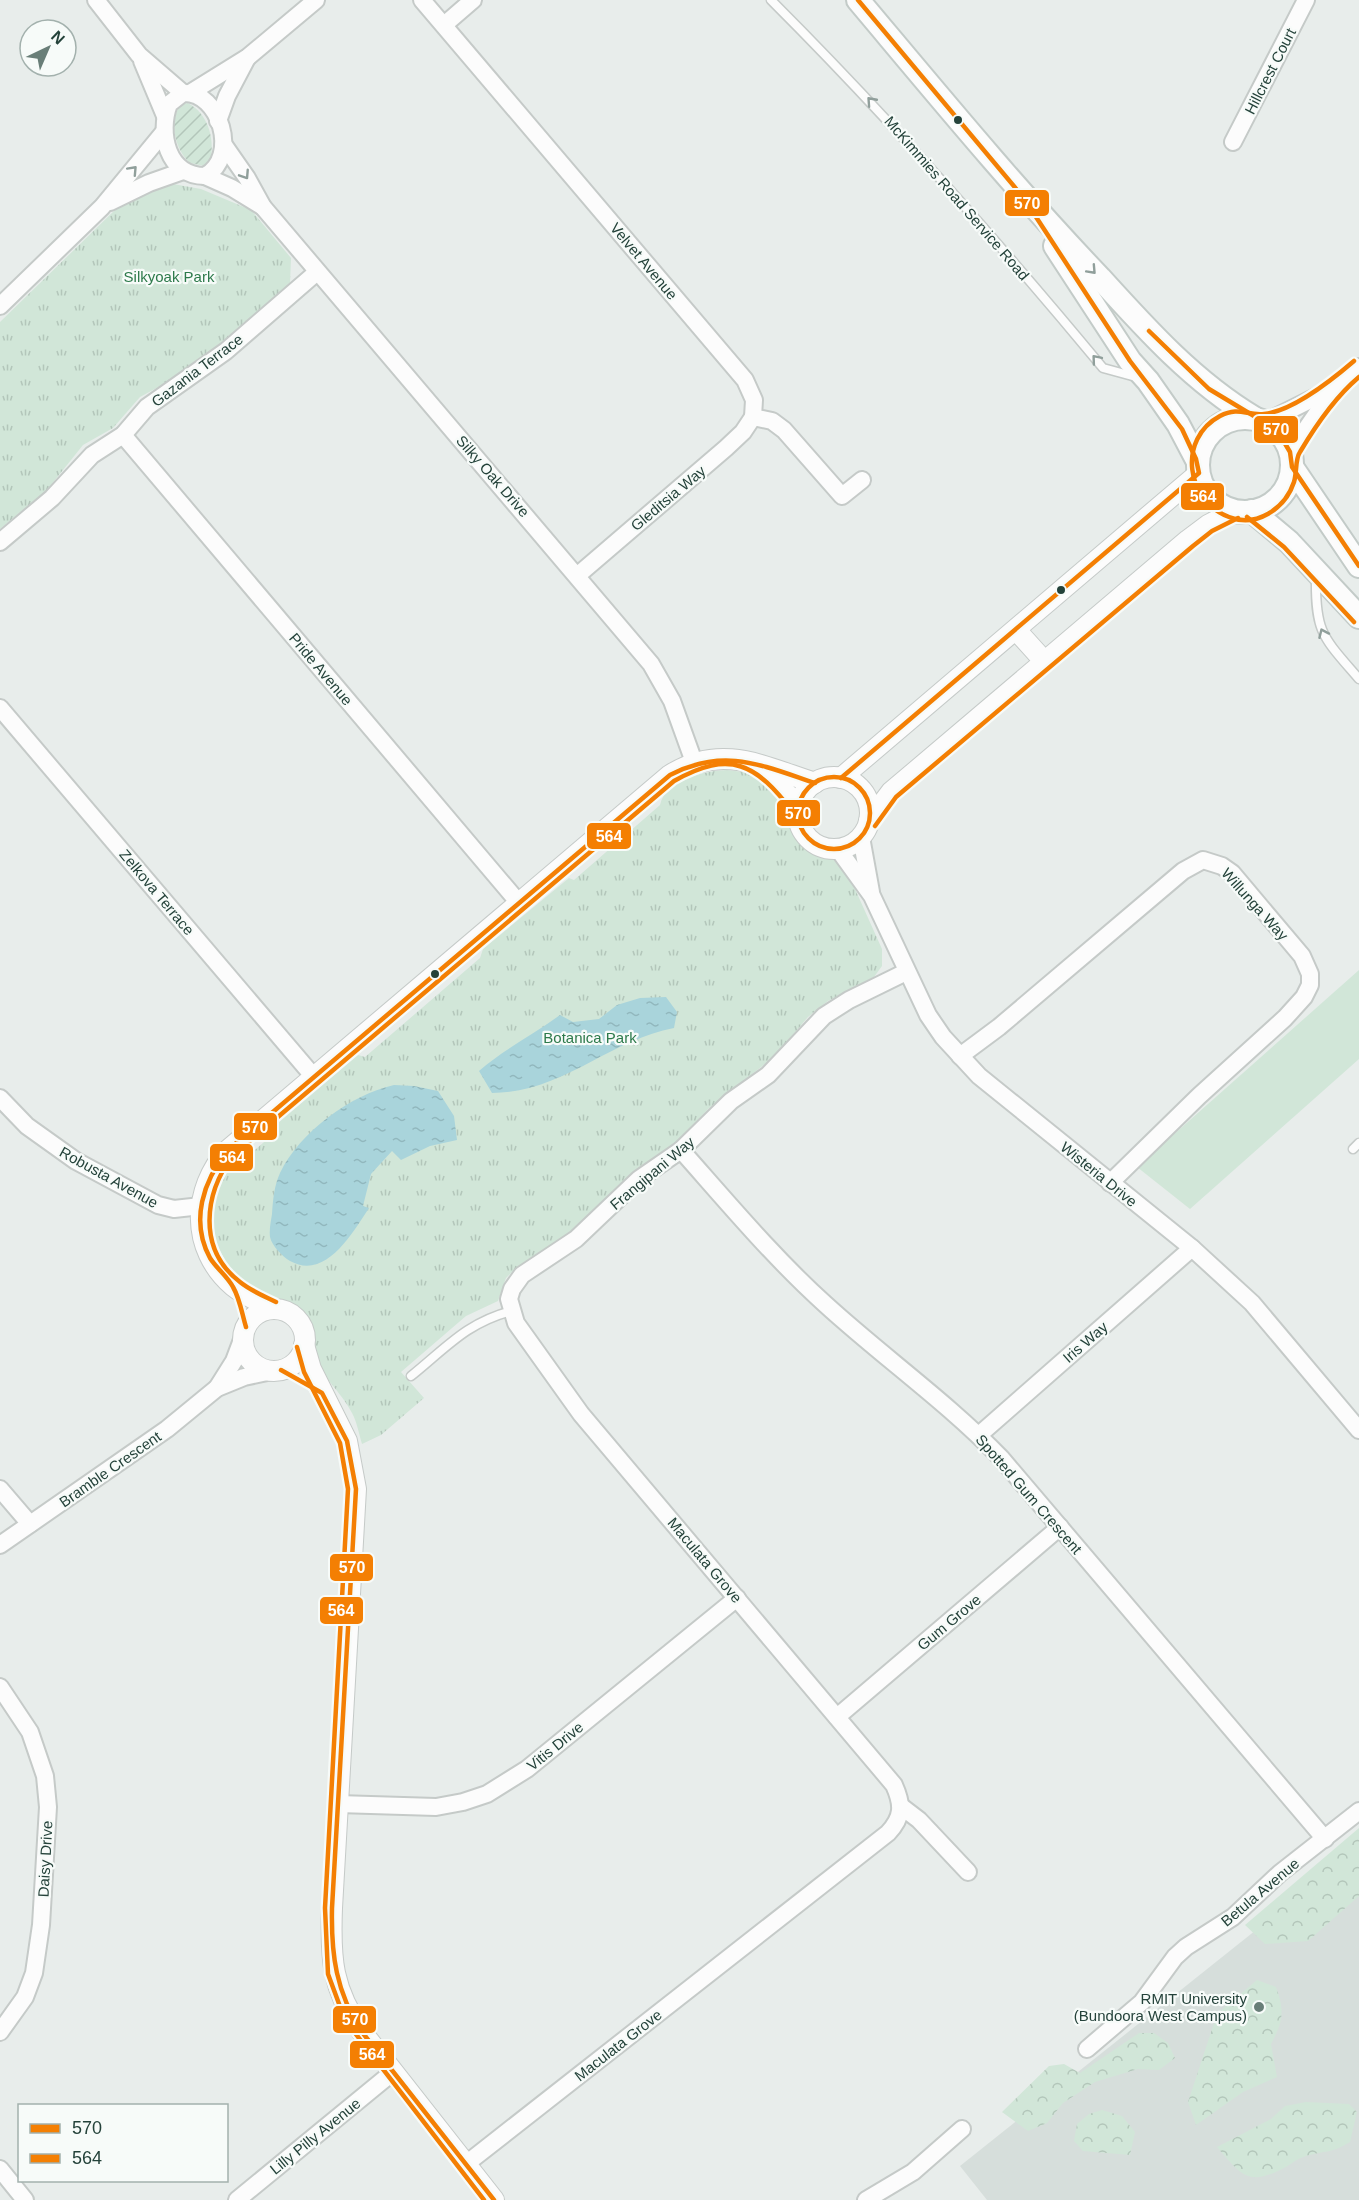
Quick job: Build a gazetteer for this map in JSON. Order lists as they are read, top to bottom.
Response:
{
  "streets": {
    "street": [
      "Hillcrest Court",
      "Velvet Avenue",
      "Gazania Terrace",
      "Silky Oak Drive",
      "Gleditsia Way",
      "Pride Avenue",
      "Zelkova Terrace",
      "Willunga Way",
      "Frangipani Way",
      "Wisteria Drive",
      "Robusta Avenue",
      "Iris Way",
      "Bramble Crescent",
      "Spotted Gum Crescent",
      "Maculata Grove",
      "Gum Grove",
      "Vitis Drive",
      "Daisy Drive",
      "Betula Avenue",
      "Lilly Pilly Avenue"
    ],
    "lane": ["McKimmies Road Service Road"]
  },
  "crossings": [
    ["Velvet Avenue", "Gleditsia Way"],
    ["Gazania Terrace", "Silky Oak Drive"],
    ["Gazania Terrace", "Pride Avenue"],
    ["Silky Oak Drive", "Gleditsia Way"],
    ["Willunga Way", "Wisteria Drive"],
    ["Frangipani Way", "Wisteria Drive"],
    ["Frangipani Way", "Spotted Gum Crescent"],
    ["Frangipani Way", "Maculata Grove"],
    ["Wisteria Drive", "Iris Way"],
    ["Iris Way", "Spotted Gum Crescent"],
    ["Spotted Gum Crescent", "Gum Grove"],
    ["Spotted Gum Crescent", "Betula Avenue"],
    ["Maculata Grove", "Gum Grove"],
    ["Maculata Grove", "Vitis Drive"]
  ],
  "one_way": ["McKimmies Road Service Road"],
  "parks": ["Silkyoak Park", "Botanica Park"],
  "places": ["RMIT University (Bundoora West Campus)"],
  "lines": ["transit line 570", "transit line 564"],
  "legend": ["570", "564"],
  "north": "top right"
}
